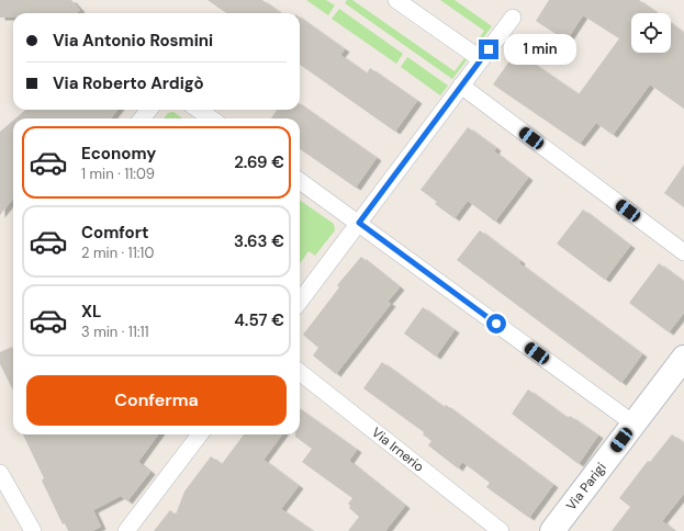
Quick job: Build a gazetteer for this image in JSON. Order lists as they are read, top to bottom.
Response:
{
  "streets": {
    "street": ["Via Irnerio", "Via Parigi"]
  },
  "page": {
    "banner": ["Via Antonio Rosmini", "Via Roberto Ardigò"],
    "bubble": "1 min",
    "list": [
      {
        "name": "Economy",
        "note": "1 min · 11:09",
        "value": "2.69 €"
      },
      {
        "name": "Comfort",
        "note": "2 min · 11:10",
        "value": "3.63 €"
      },
      {
        "name": "XL",
        "note": "3 min · 11:11",
        "value": "4.57 €"
      }
    ],
    "buttons": "Conferma"
  }
}
